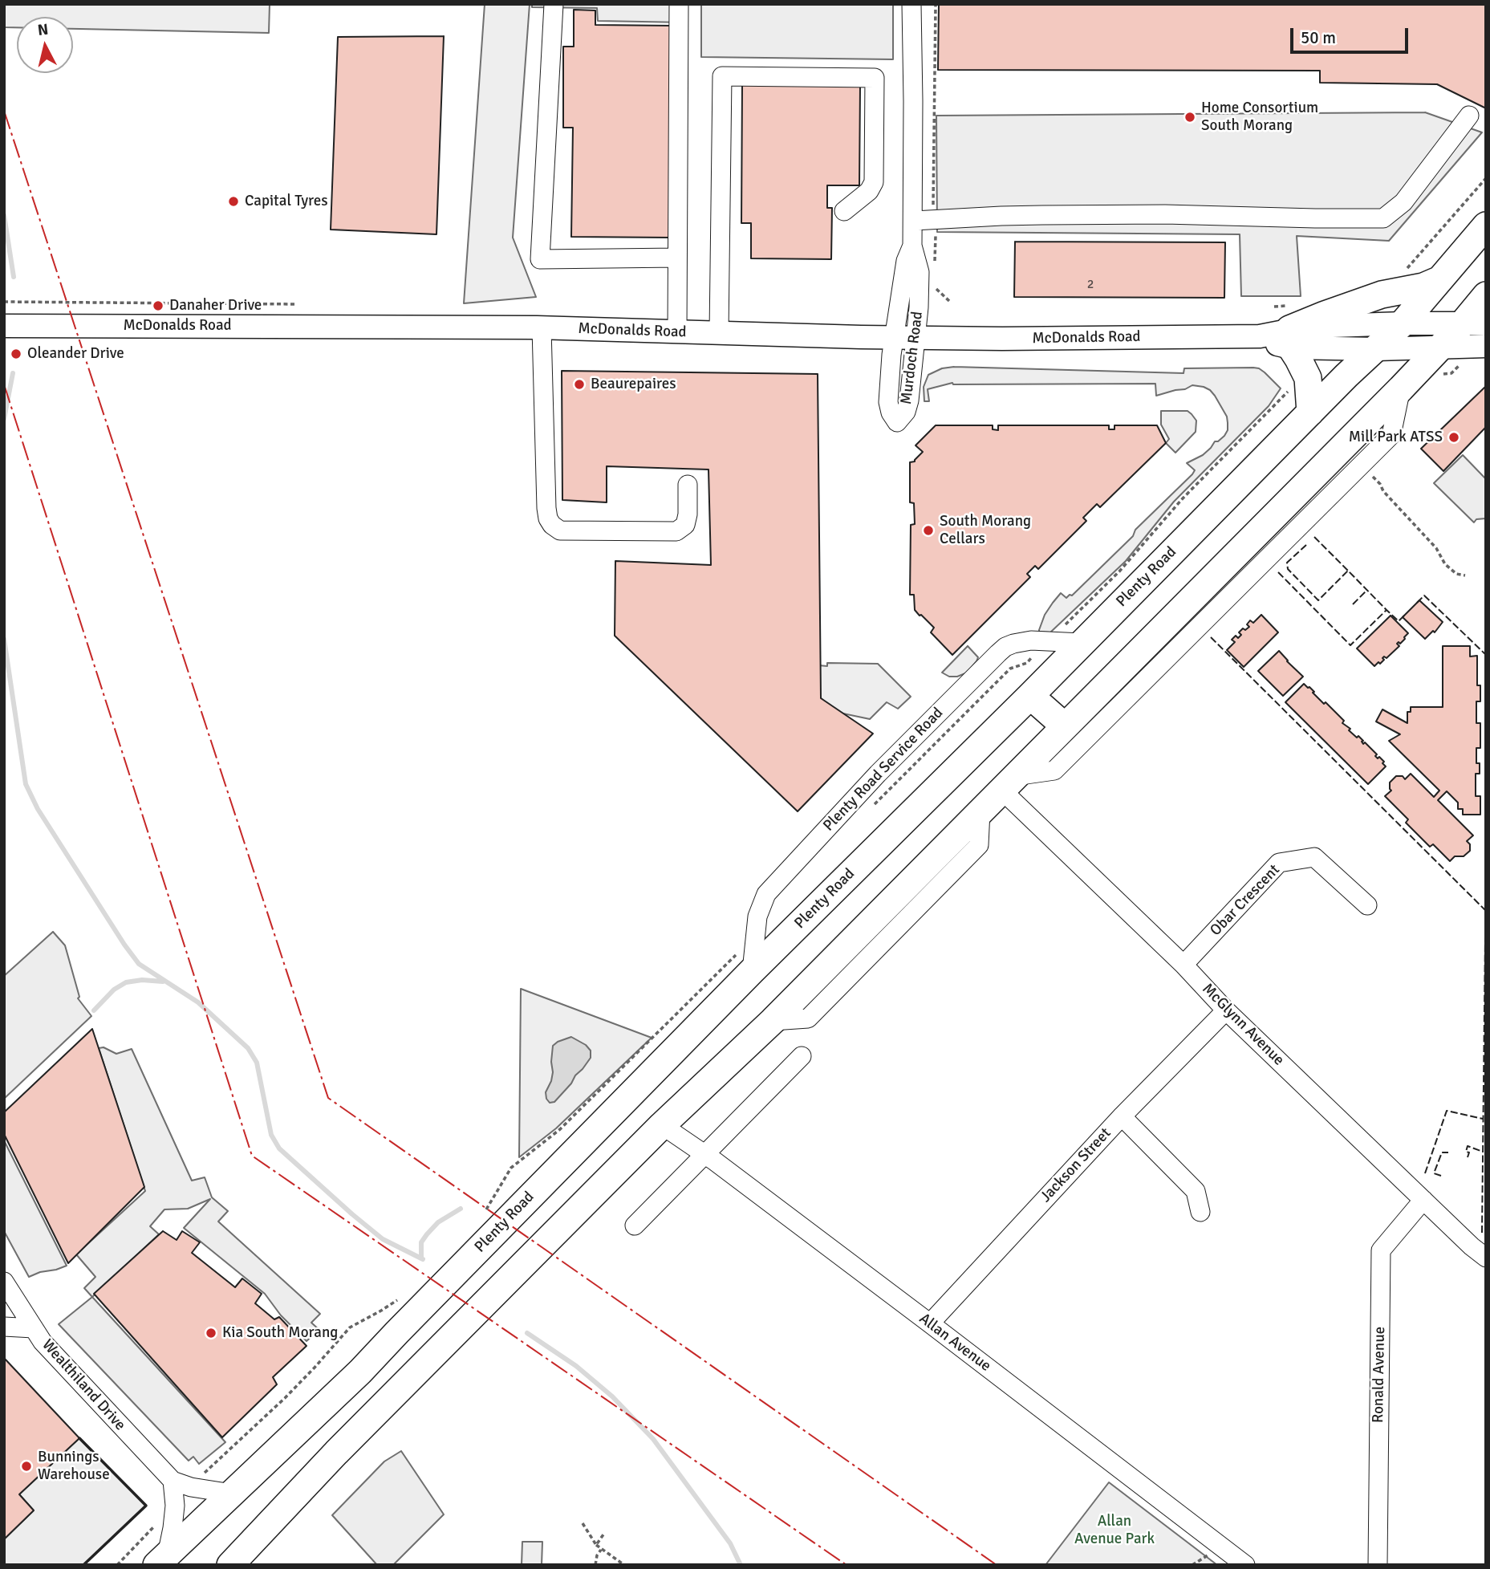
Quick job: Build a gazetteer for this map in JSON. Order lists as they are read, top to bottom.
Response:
{
  "streets": {
    "highway": ["Plenty Road"],
    "main road": ["McDonalds Road"],
    "street": [
      "Murdoch Road",
      "Plenty Road Service Road",
      "Obar Crescent",
      "McGlynn Avenue",
      "Jackson Street",
      "Allan Avenue",
      "Ronald Avenue",
      "Wealthiland Drive"
    ]
  },
  "crossings": [
    ["McDonalds Road", "Murdoch Road"],
    ["McDonalds Road", "Plenty Road"],
    ["Plenty Road", "Plenty Road Service Road"],
    ["Obar Crescent", "McGlynn Avenue"],
    ["McGlynn Avenue", "Jackson Street"],
    ["McGlynn Avenue", "Ronald Avenue"],
    ["Jackson Street", "Allan Avenue"]
  ],
  "parks": ["Allan Avenue Park"],
  "places": [
    "Home Consortium South Morang",
    "Capital Tyres",
    "Danaher Drive",
    "Oleander Drive",
    "Beaurepaires",
    "Mill Park ATSS",
    "South Morang Cellars",
    "Kia South Morang",
    "Bunnings Warehouse"
  ],
  "house_numbers": ["2"],
  "scale_bar": "50 m",
  "north": "top"
}
